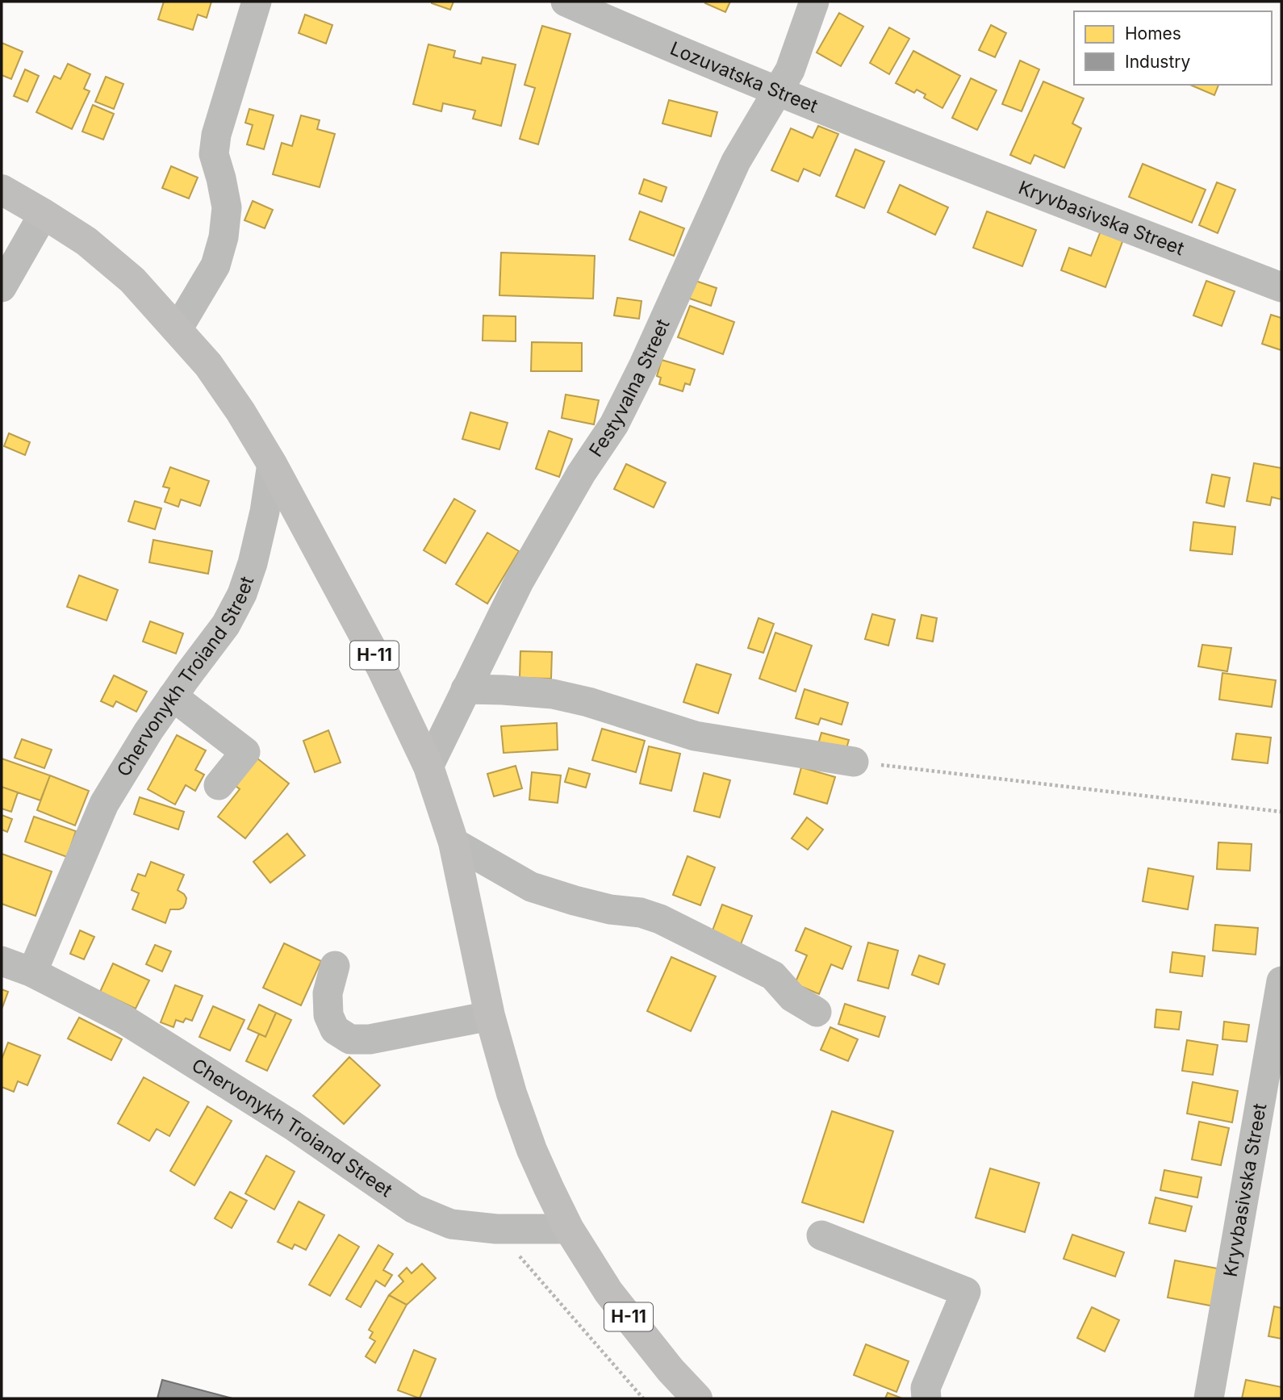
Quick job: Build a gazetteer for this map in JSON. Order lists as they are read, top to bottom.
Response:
{
  "streets": {
    "main road": ["Н-11"],
    "street": [
      "Lozuvatska Street",
      "Kryvbasivska Street",
      "Festyvalna Street",
      "Chervonykh Troiand Street"
    ]
  },
  "crossings": [
    ["Lozuvatska Street", "Kryvbasivska Street"],
    ["Lozuvatska Street", "Festyvalna Street"],
    ["Festyvalna Street", "Н-11"],
    ["Н-11", "Chervonykh Troiand Street"]
  ],
  "legend": ["Homes", "Industry"]
}
